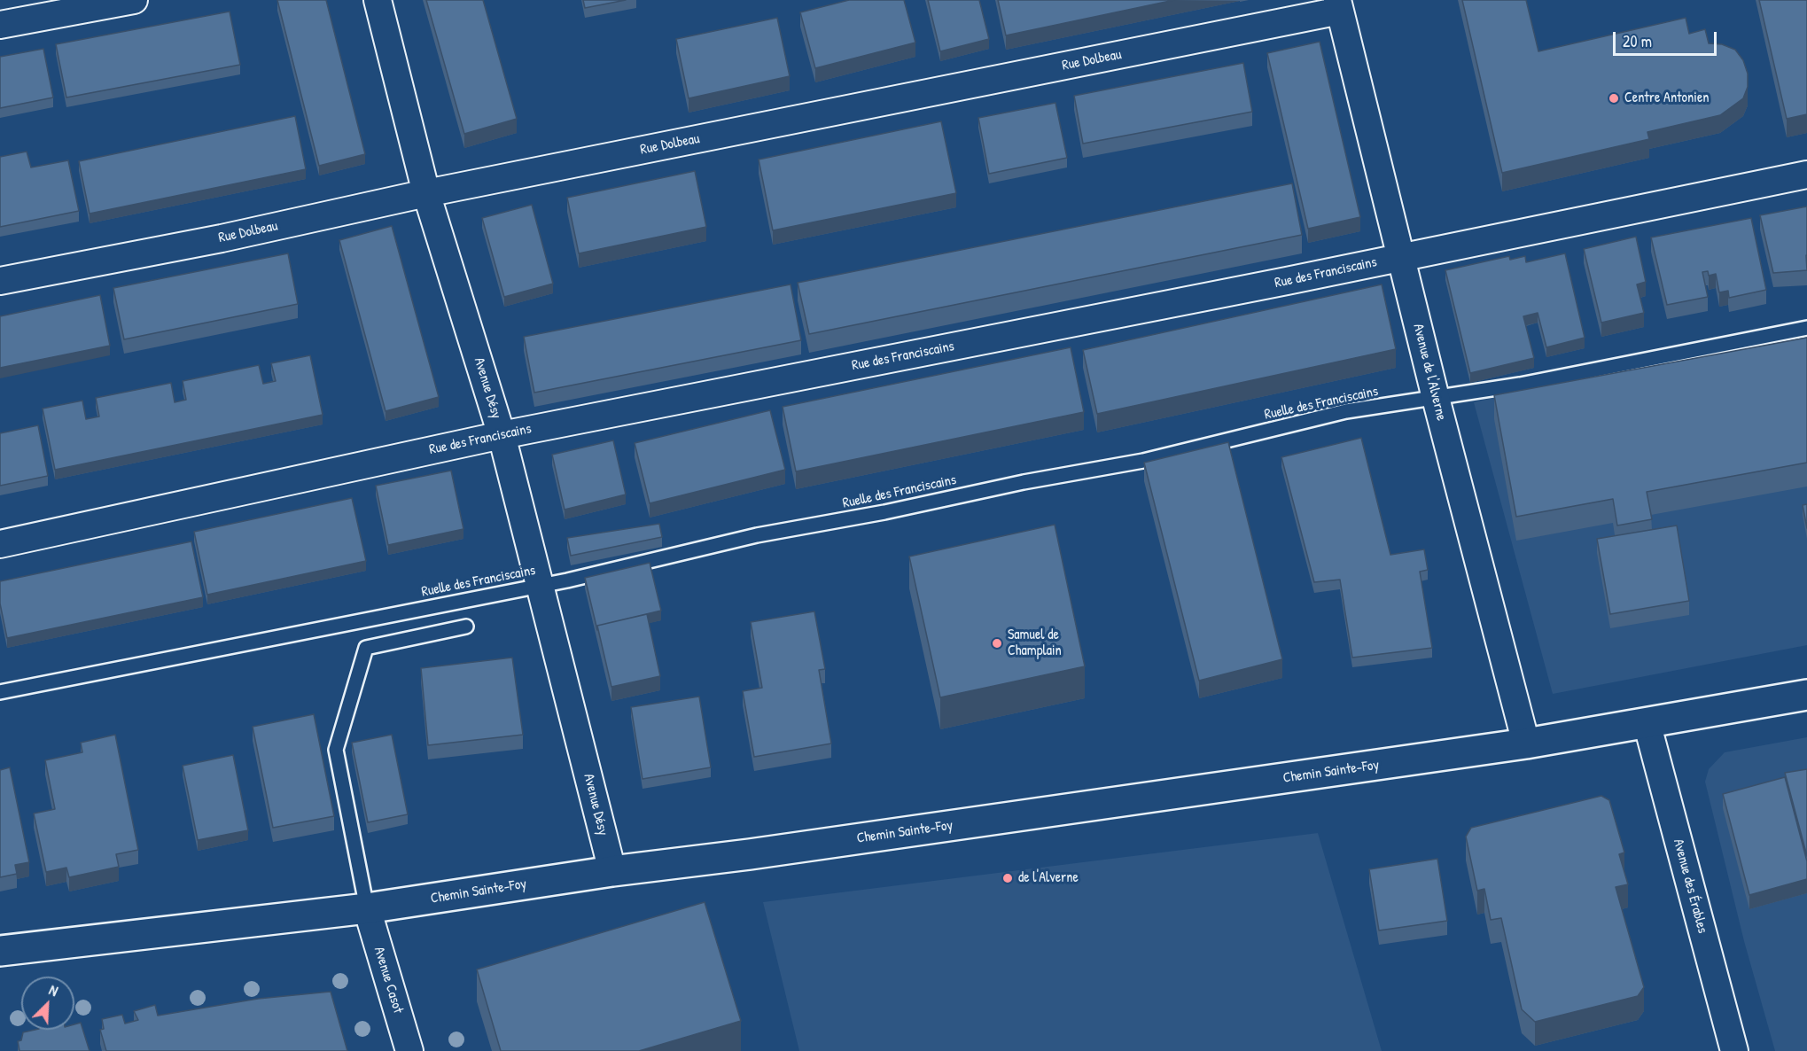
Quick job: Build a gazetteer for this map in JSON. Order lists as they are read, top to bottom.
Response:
{
  "streets": {
    "main road": ["Chemin Sainte-Foy"],
    "street": [
      "Rue Dolbeau",
      "Rue des Franciscains",
      "Avenue de l'Alverne",
      "Avenue Désy",
      "Avenue des Érables",
      "Avenue Casot"
    ],
    "lane": ["Ruelle des Franciscains"]
  },
  "crossings": [
    ["Rue Dolbeau", "Avenue de l'Alverne"],
    ["Rue Dolbeau", "Avenue Désy"],
    ["Rue des Franciscains", "Avenue de l'Alverne"],
    ["Rue des Franciscains", "Avenue Désy"],
    ["Avenue de l'Alverne", "Ruelle des Franciscains"],
    ["Avenue de l'Alverne", "Chemin Sainte-Foy"],
    ["Avenue Désy", "Ruelle des Franciscains"],
    ["Avenue Désy", "Chemin Sainte-Foy"],
    ["Chemin Sainte-Foy", "Avenue des Érables"],
    ["Chemin Sainte-Foy", "Avenue Casot"]
  ],
  "places": ["Centre Antonien", "Samuel de Champlain", "de l'Alverne"],
  "scale_bar": "20 m",
  "north": "top right"
}
